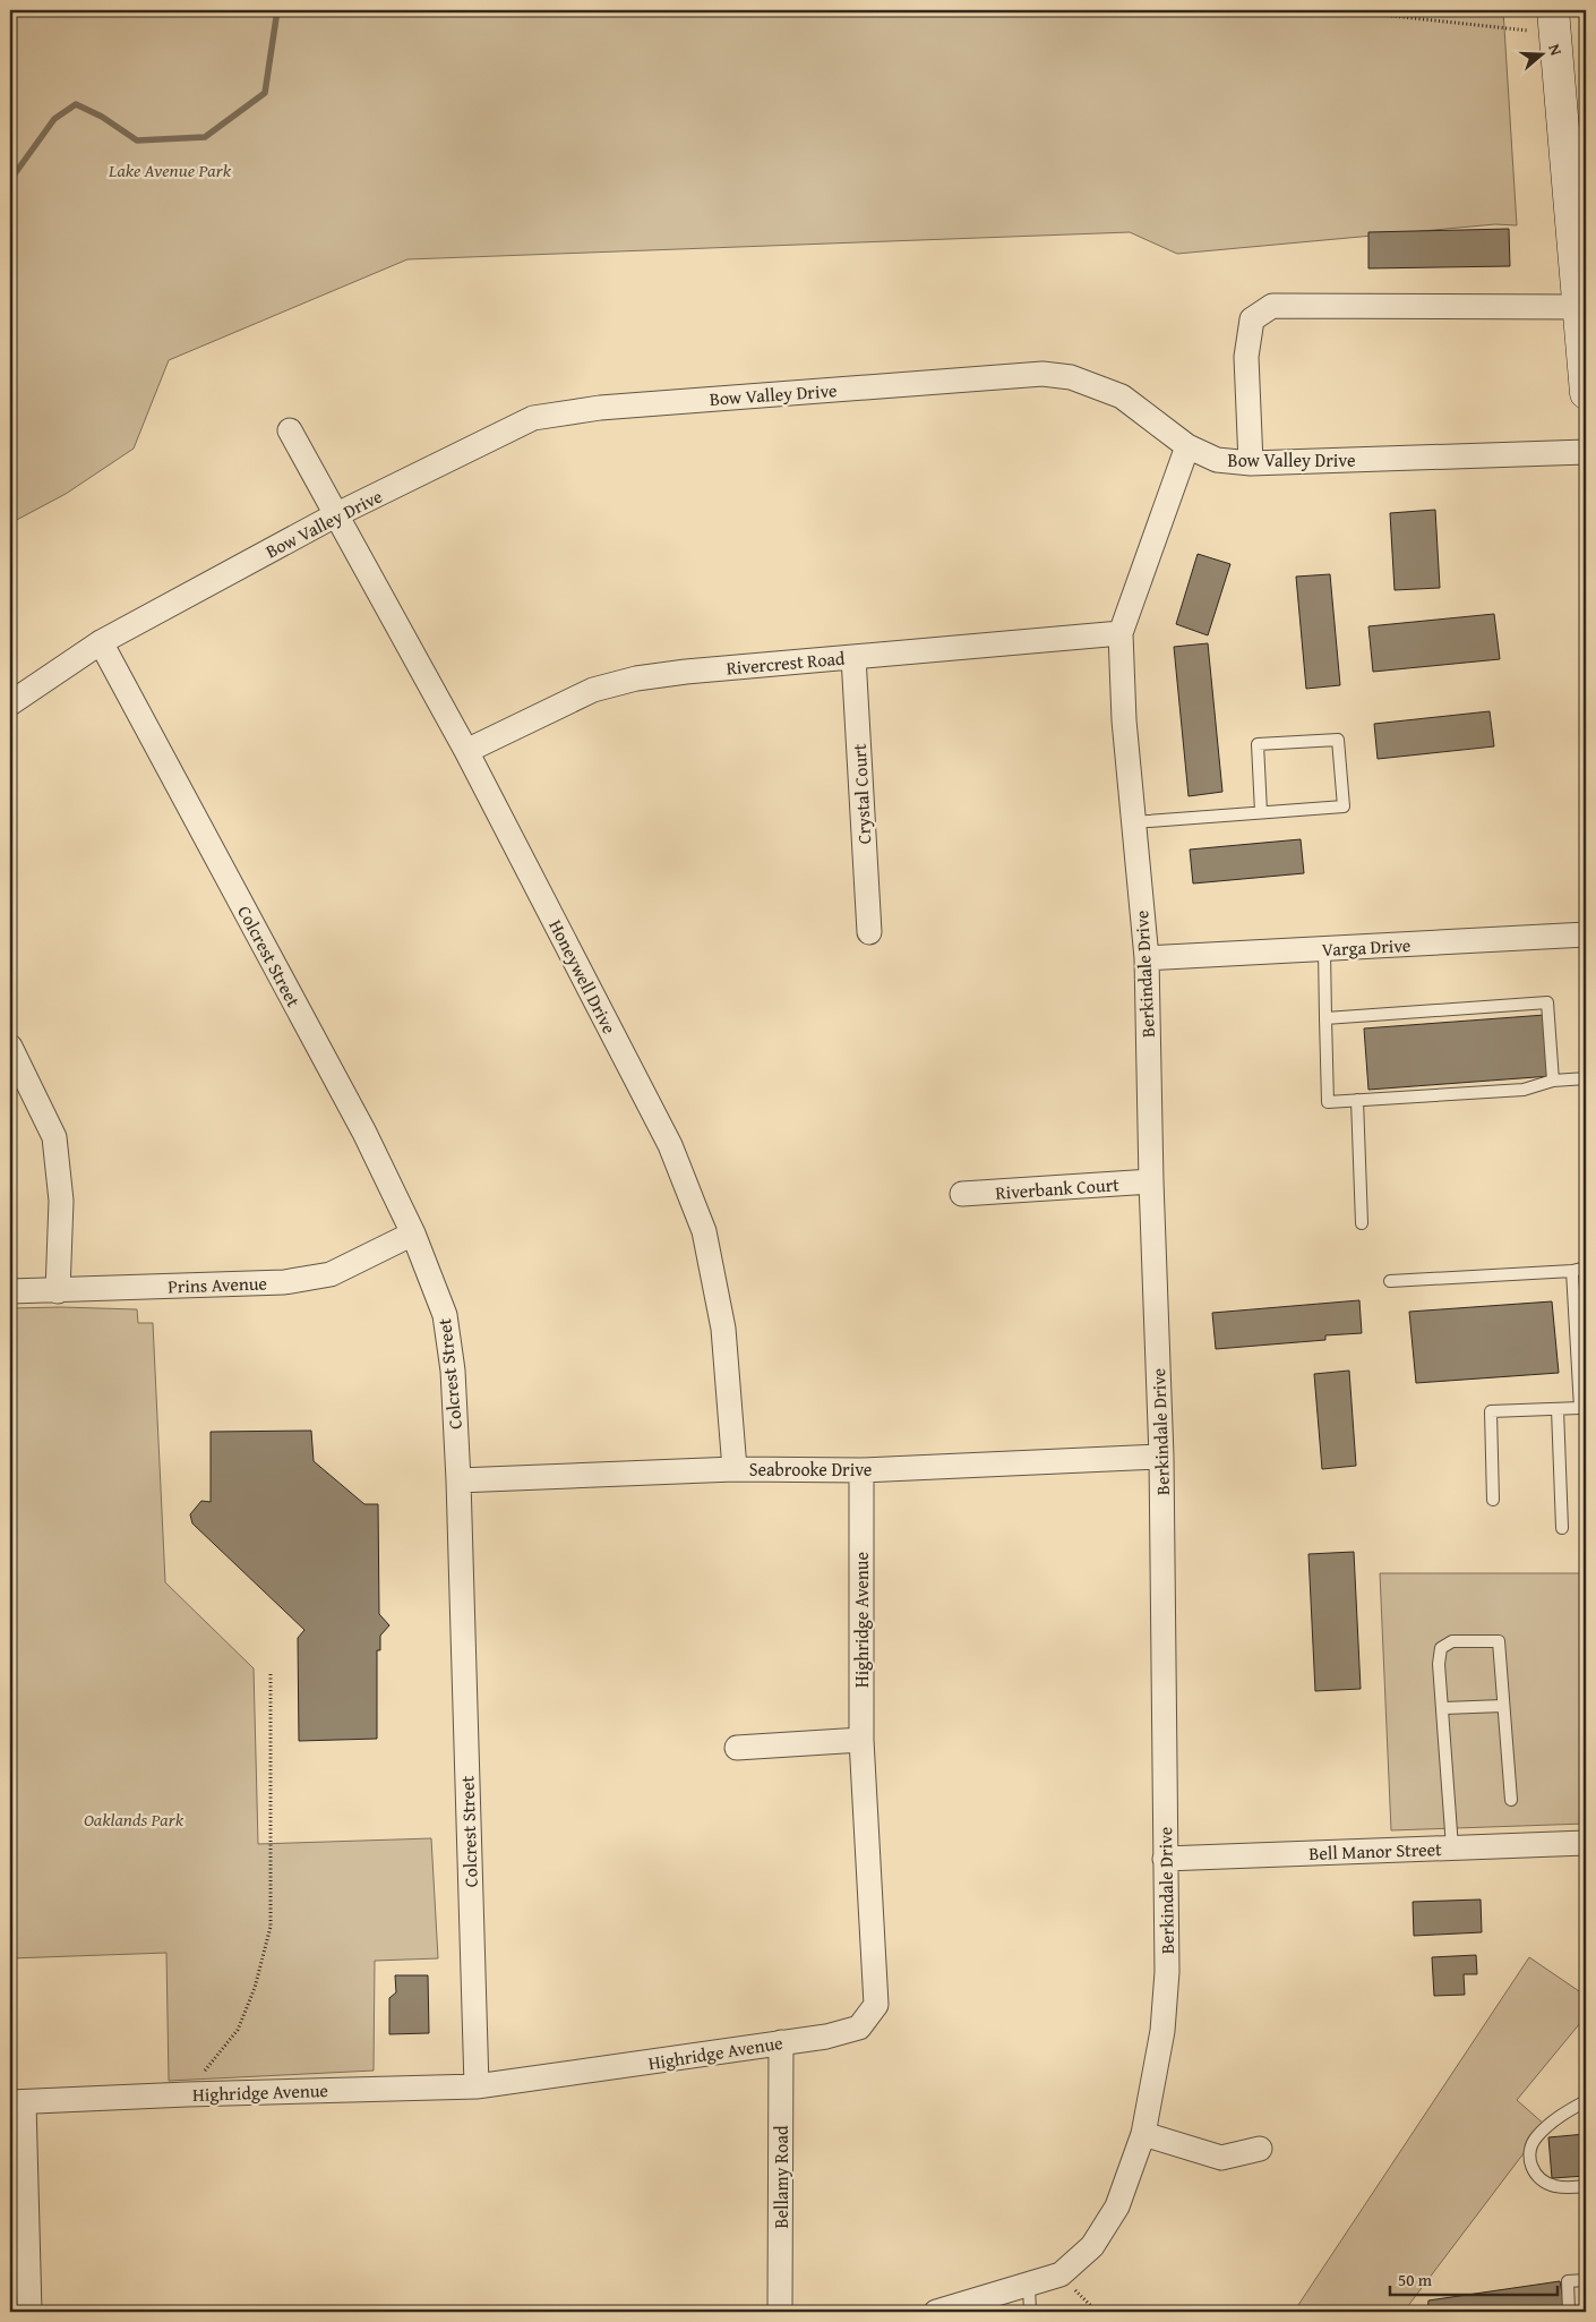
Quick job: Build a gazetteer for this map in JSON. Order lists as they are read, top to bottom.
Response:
{
  "streets": {
    "street": [
      "Bow Valley Drive",
      "Rivercrest Road",
      "Crystal Court",
      "Varga Drive",
      "Colcrest Street",
      "Berkindale Drive",
      "Honeywell Drive",
      "Riverbank Court",
      "Prins Avenue",
      "Seabrooke Drive",
      "Highridge Avenue",
      "Bell Manor Street",
      "Bellamy Road"
    ]
  },
  "crossings": [
    ["Bow Valley Drive", "Colcrest Street"],
    ["Bow Valley Drive", "Berkindale Drive"],
    ["Bow Valley Drive", "Honeywell Drive"],
    ["Rivercrest Road", "Crystal Court"],
    ["Rivercrest Road", "Berkindale Drive"],
    ["Rivercrest Road", "Honeywell Drive"],
    ["Varga Drive", "Berkindale Drive"],
    ["Colcrest Street", "Prins Avenue"],
    ["Colcrest Street", "Seabrooke Drive"],
    ["Colcrest Street", "Highridge Avenue"],
    ["Berkindale Drive", "Riverbank Court"],
    ["Berkindale Drive", "Seabrooke Drive"],
    ["Berkindale Drive", "Bell Manor Street"],
    ["Honeywell Drive", "Seabrooke Drive"],
    ["Seabrooke Drive", "Highridge Avenue"],
    ["Highridge Avenue", "Bellamy Road"]
  ],
  "parks": ["Lake Avenue Park", "Oaklands Park"],
  "scale_bar": "50 m",
  "north": "right"
}
